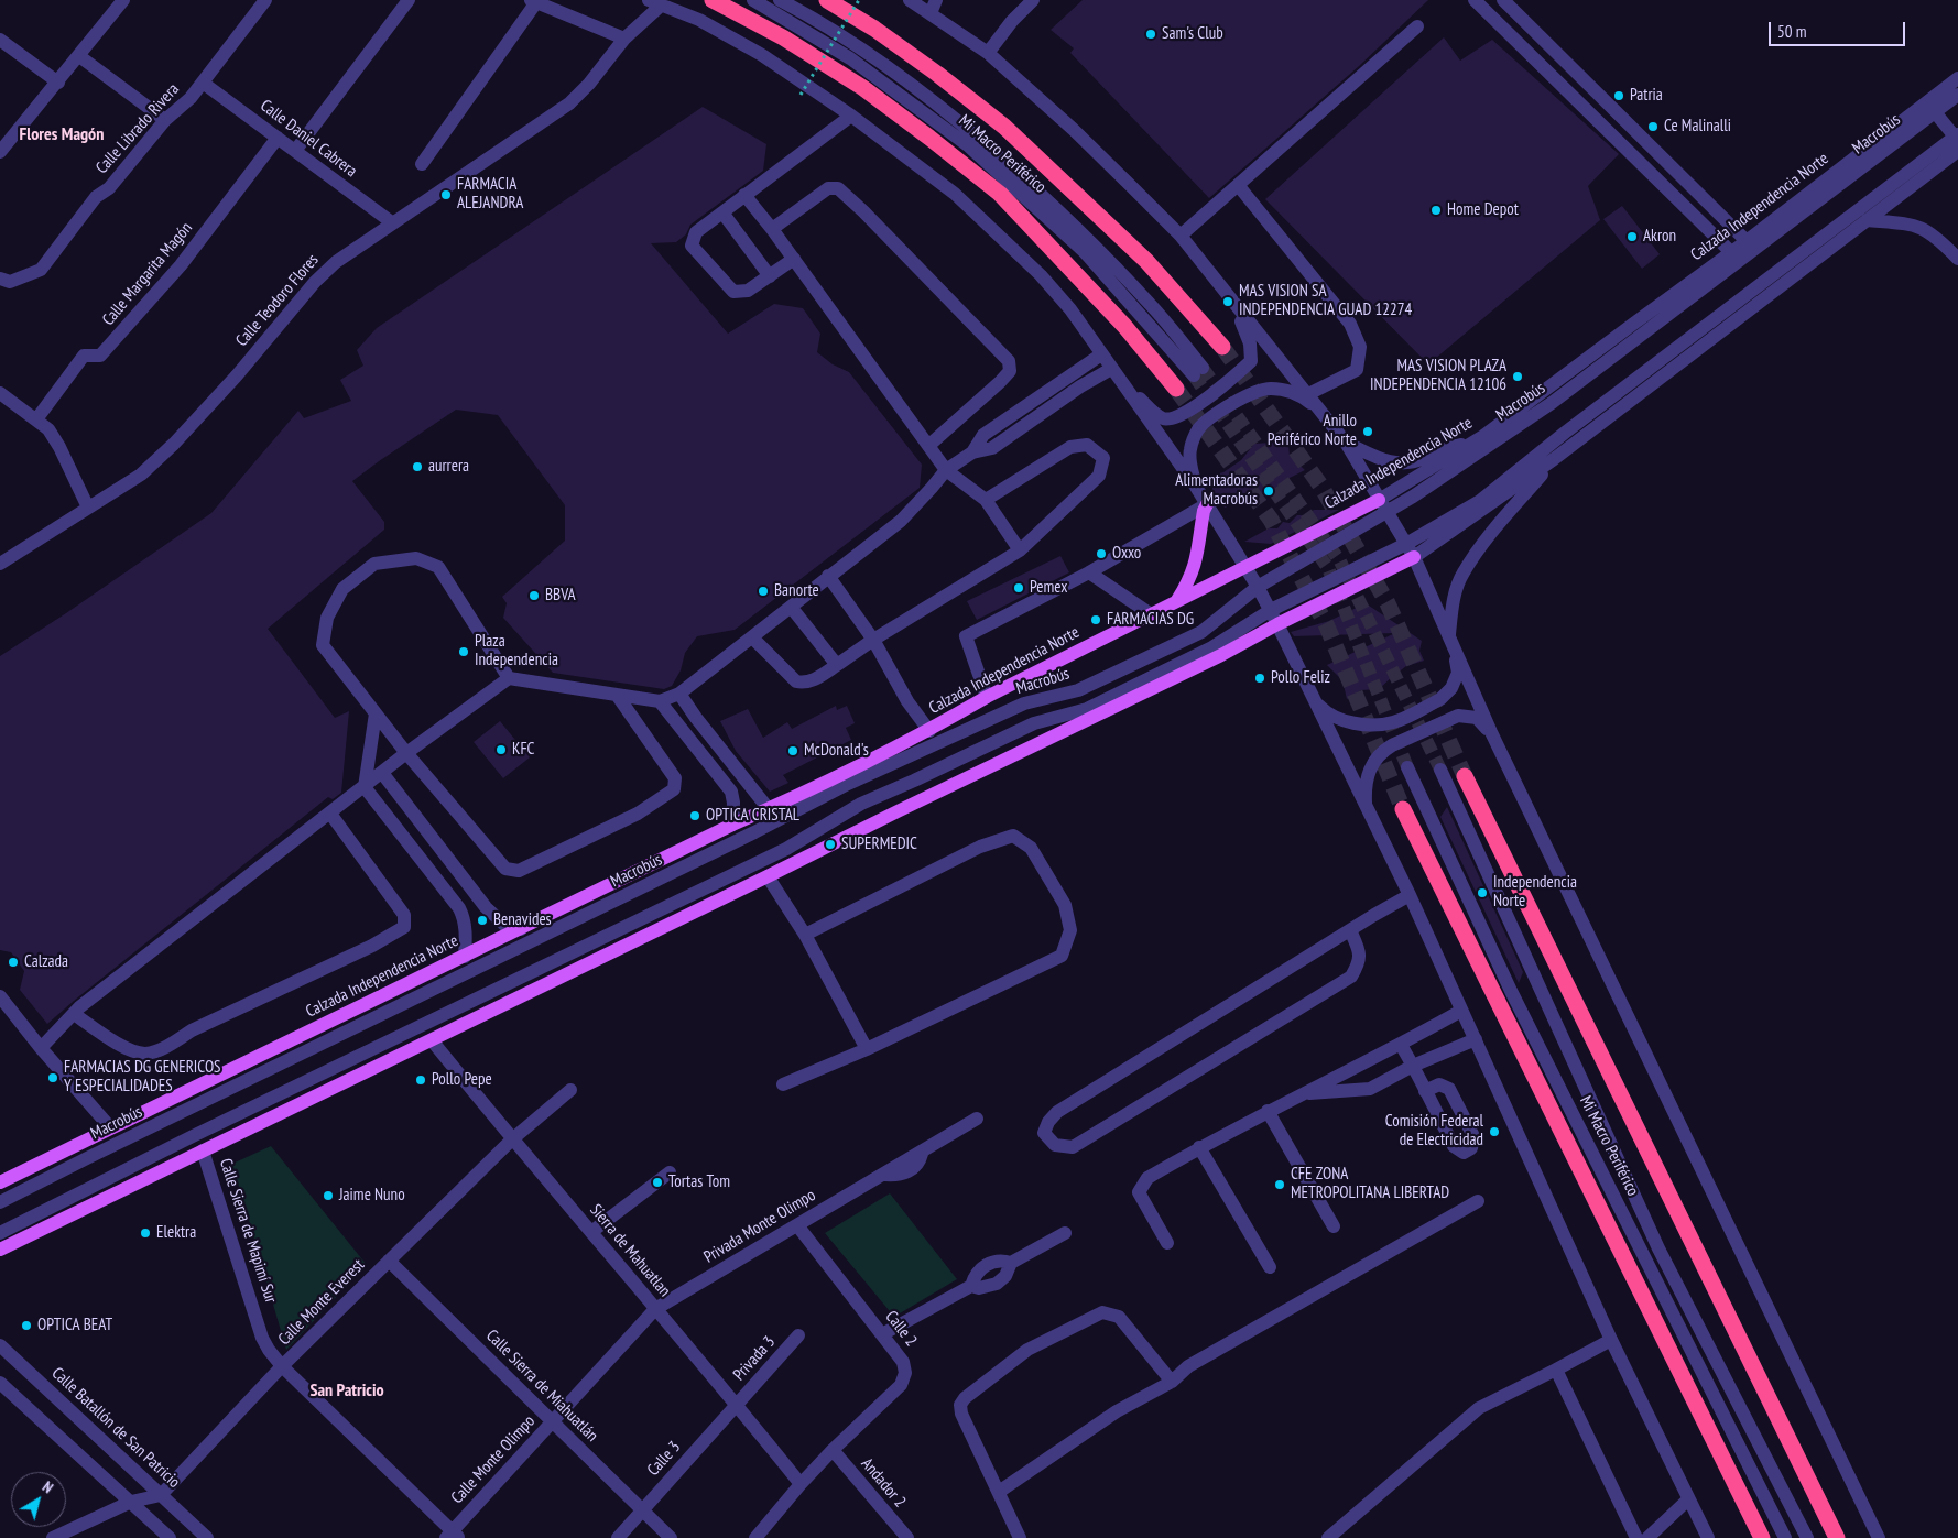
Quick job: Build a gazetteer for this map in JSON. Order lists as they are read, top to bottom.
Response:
{
  "streets": {
    "main road": ["Calzada Independencia Norte"],
    "street": [
      "Calle Librado Rivera",
      "Macrobús",
      "Calle Daniel Cabrera",
      "Mi Macro Periférico",
      "Calle Margarita Magón",
      "Calle Teodoro Flores",
      "Privada Monte Olimpo",
      "Calle Sierra de Mapimí Sur",
      "Sierra de Mahuatlan",
      "Calle Monte Everest",
      "Calle 2",
      "Privada 3",
      "Calle Sierra de Miahuatlán",
      "Calle Batallón de San Patricio",
      "Calle 3",
      "Calle Monte Olimpo",
      "Andador 2"
    ]
  },
  "crossings": [
    ["Calle Librado Rivera", "Calle Daniel Cabrera"],
    ["Macrobús", "Calzada Independencia Norte"],
    ["Calle Daniel Cabrera", "Calle Margarita Magón"],
    ["Calle Daniel Cabrera", "Calle Teodoro Flores"],
    ["Privada Monte Olimpo", "Sierra de Mahuatlan"],
    ["Privada Monte Olimpo", "Calle 2"],
    ["Privada Monte Olimpo", "Calle Monte Olimpo"],
    ["Calle Sierra de Mapimí Sur", "Calle Monte Everest"],
    ["Calle Sierra de Mapimí Sur", "Calle Monte Olimpo"],
    ["Sierra de Mahuatlan", "Calle Monte Everest"],
    ["Sierra de Mahuatlan", "Privada 3"],
    ["Sierra de Mahuatlan", "Calle 3"],
    ["Sierra de Mahuatlan", "Calle Monte Olimpo"],
    ["Calle Monte Everest", "Calle Sierra de Miahuatlán"],
    ["Calle Monte Everest", "Calle Batallón de San Patricio"],
    ["Calle 2", "Andador 2"],
    ["Privada 3", "Calle 3"],
    ["Calle Sierra de Miahuatlán", "Calle 3"],
    ["Calle Sierra de Miahuatlán", "Calle Monte Olimpo"]
  ],
  "districts": ["Flores Magón", "San Patricio"],
  "places": [
    "Sam's Club",
    "Patria",
    "Ce Malinalli",
    "FARMACIA ALEJANDRA",
    "Home Depot",
    "Akron",
    "MAS VISION SA INDEPENDENCIA GUAD 12274",
    "MAS VISION PLAZA INDEPENDENCIA 12106",
    "Anillo Periférico Norte",
    "aurrera",
    "Alimentadoras Macrobús",
    "Oxxo",
    "Pemex",
    "Banorte",
    "BBVA",
    "FARMACIAS DG",
    "Plaza Independencia",
    "Pollo Feliz",
    "KFC",
    "McDonald's",
    "OPTICA CRISTAL",
    "SUPERMEDIC",
    "Independencia Norte",
    "Benavides",
    "Calzada",
    "FARMACIAS DG GENERICOS Y ESPECIALIDADES",
    "Pollo Pepe",
    "Comisión Federal de Electricidad",
    "Tortas Tom",
    "CFE ZONA METROPOLITANA LIBERTAD",
    "Jaime Nuno",
    "Elektra",
    "OPTICA BEAT"
  ],
  "scale_bar": "50 m",
  "north": "top right"
}
